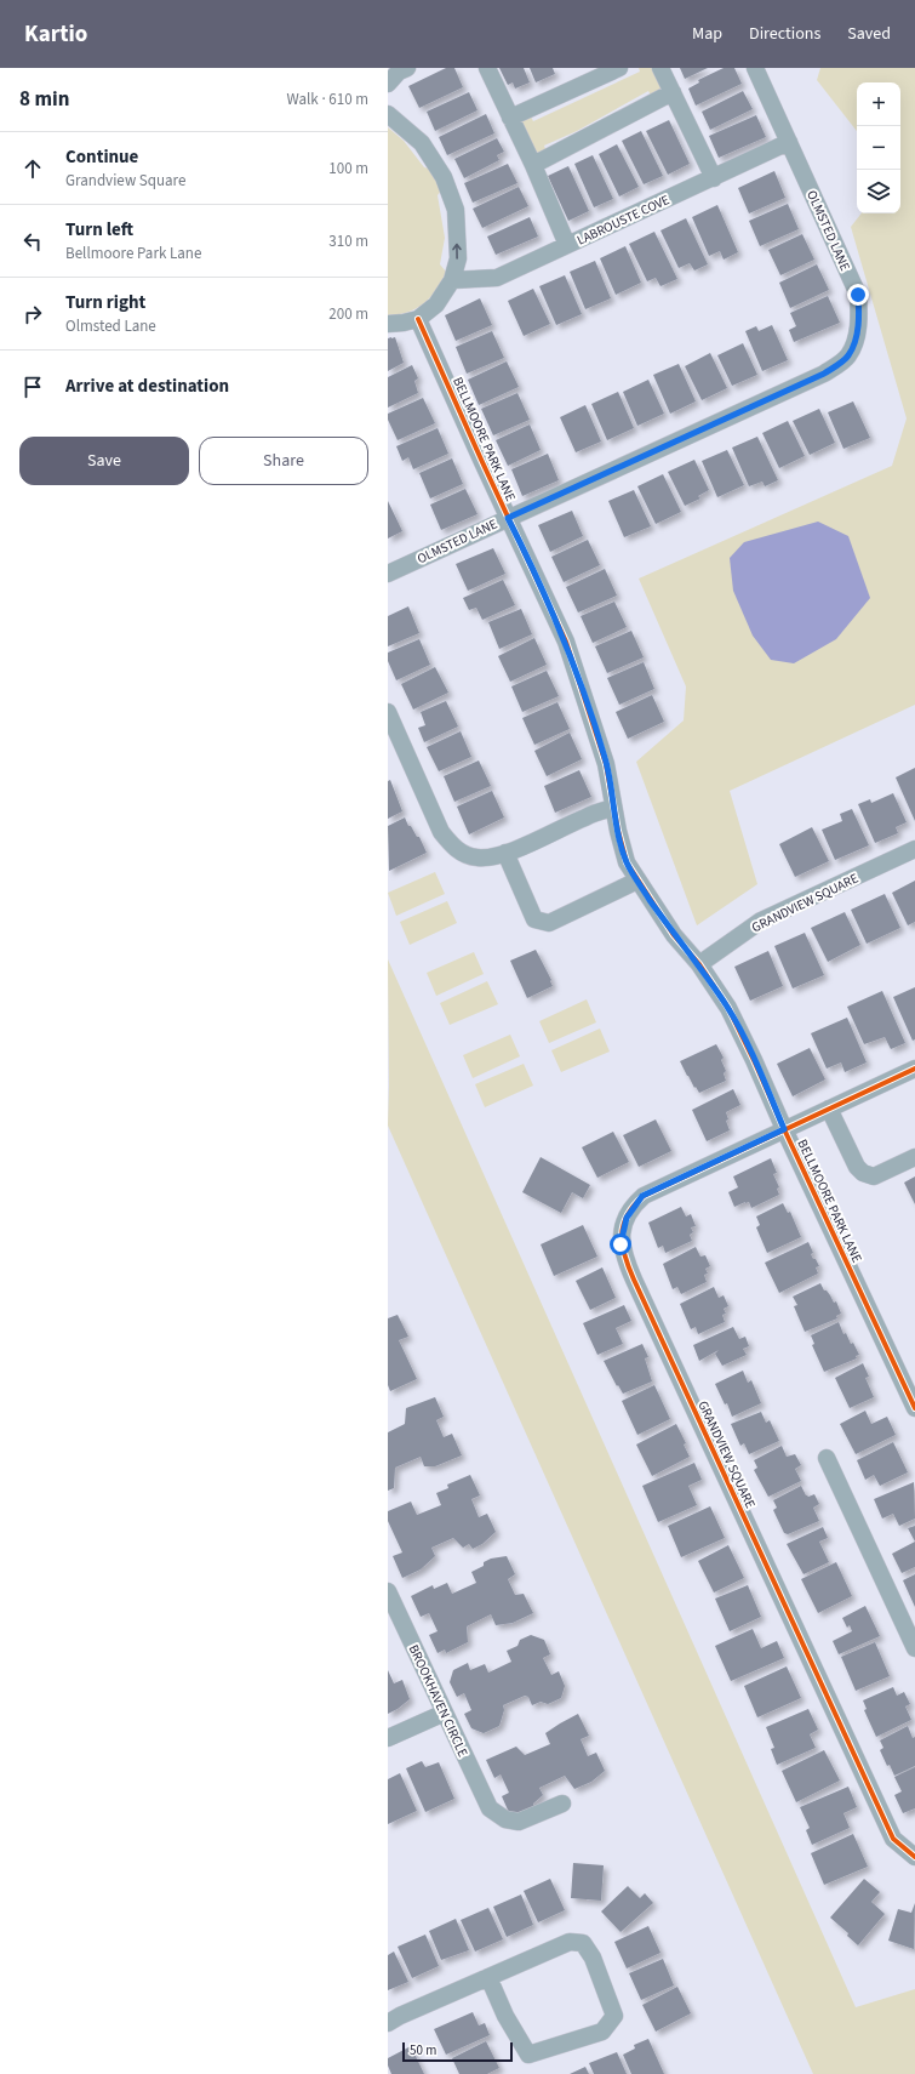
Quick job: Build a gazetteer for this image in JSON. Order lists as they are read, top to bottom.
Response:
{
  "streets": {
    "street": [
      "LABROUSTE COVE",
      "OLMSTED LANE",
      "BELLMOORE PARK LANE",
      "GRANDVIEW SQUARE",
      "BROOKHAVEN CIRCLE"
    ]
  },
  "crossings": [
    ["LABROUSTE COVE", "OLMSTED LANE"],
    ["OLMSTED LANE", "BELLMOORE PARK LANE"],
    ["BELLMOORE PARK LANE", "GRANDVIEW SQUARE"]
  ],
  "scale_bar": "50 m",
  "page": {
    "header": "Kartio",
    "nav": ["Map", "Directions", "Saved"],
    "heading": ["8 min", "Walk · 610 m"],
    "map_buttons": ["+", "−"],
    "list": [
      ["Continue", "Grandview Square", "100 m"],
      ["Turn left", "Bellmoore Park Lane", "310 m"],
      ["Turn right", "Olmsted Lane", "200 m"],
      "Arrive at destination"
    ],
    "buttons": ["Save", "Share"],
    "scale": "50 m"
  }
}
